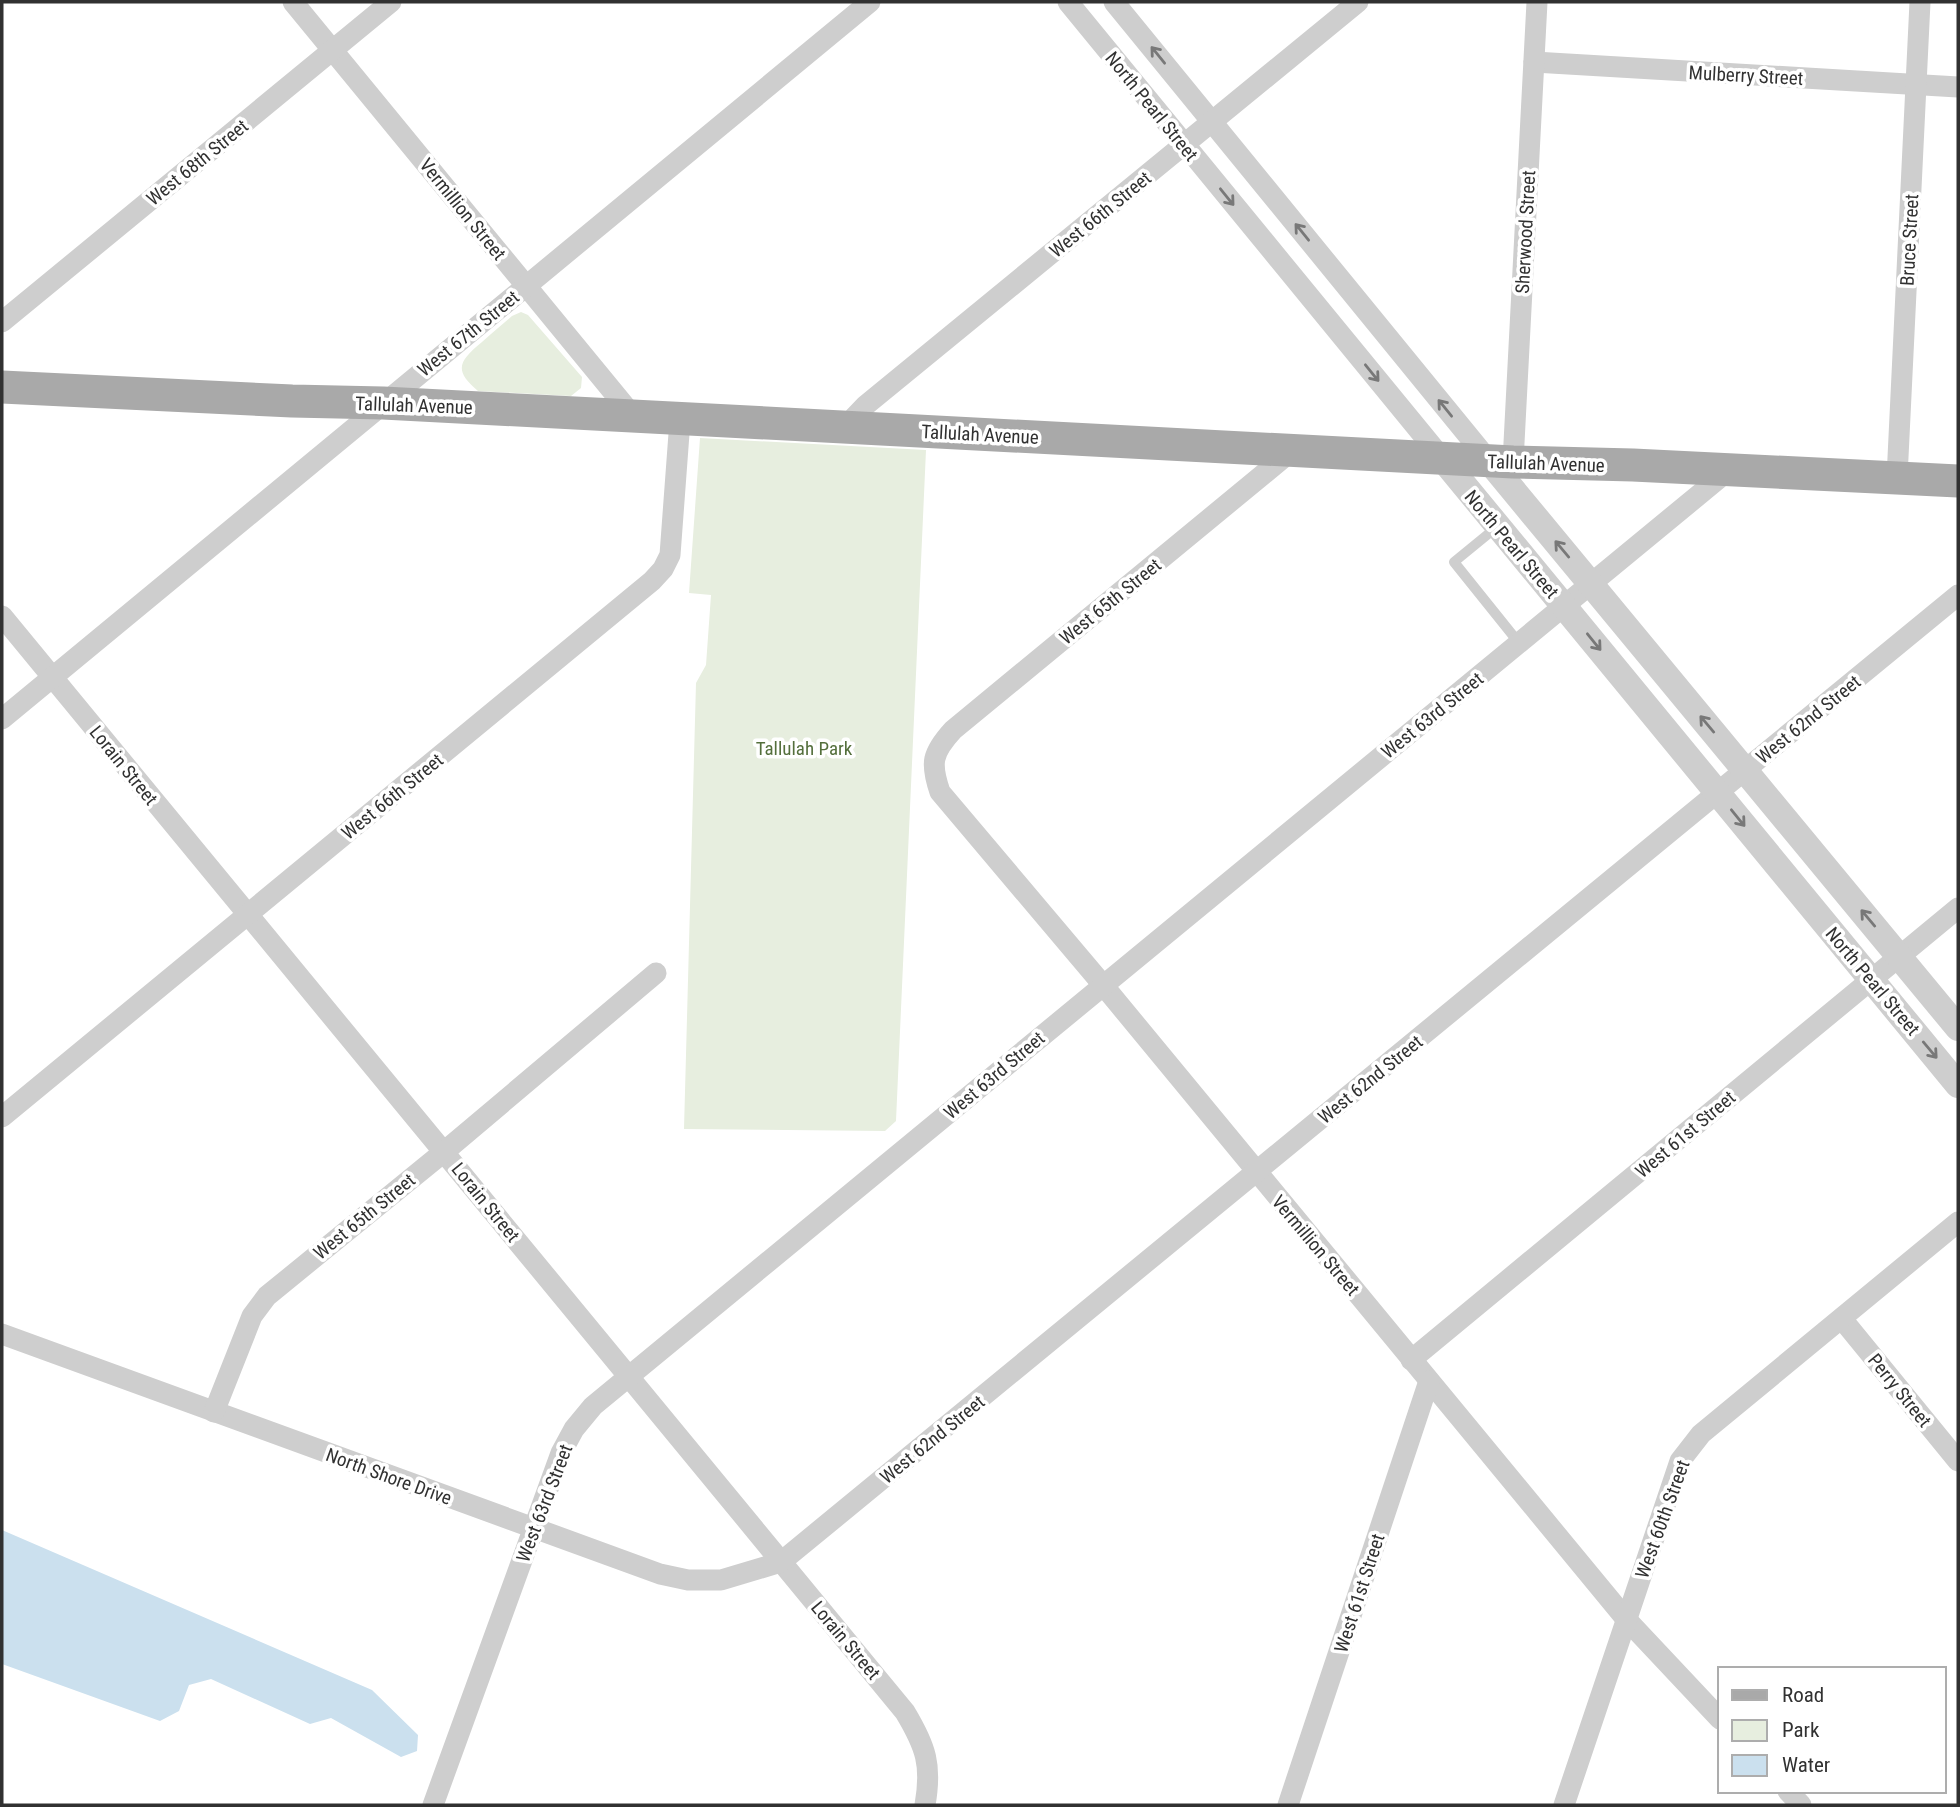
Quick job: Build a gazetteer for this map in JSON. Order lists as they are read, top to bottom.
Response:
{
  "streets": {
    "main road": ["Tallulah Avenue"],
    "street": [
      "Mulberry Street",
      "North Pearl Street",
      "West 68th Street",
      "Vermillion Street",
      "West 66th Street",
      "Sherwood Street",
      "Bruce Street",
      "West 67th Street",
      "West 65th Street",
      "West 63rd Street",
      "West 62nd Street",
      "Lorain Street",
      "West 61st Street",
      "Perry Street",
      "North Shore Drive",
      "West 60th Street"
    ]
  },
  "crossings": [
    ["Mulberry Street", "Sherwood Street"],
    ["Mulberry Street", "Bruce Street"],
    ["North Pearl Street", "West 66th Street"],
    ["North Pearl Street", "Sherwood Street"],
    ["North Pearl Street", "Tallulah Avenue"],
    ["North Pearl Street", "West 63rd Street"],
    ["North Pearl Street", "West 62nd Street"],
    ["North Pearl Street", "West 61st Street"],
    ["West 68th Street", "Vermillion Street"],
    ["Vermillion Street", "West 67th Street"],
    ["Vermillion Street", "Tallulah Avenue"],
    ["Vermillion Street", "West 65th Street"],
    ["Vermillion Street", "West 63rd Street"],
    ["Vermillion Street", "West 62nd Street"],
    ["Vermillion Street", "West 61st Street"],
    ["Vermillion Street", "West 60th Street"],
    ["West 66th Street", "Tallulah Avenue"],
    ["West 66th Street", "Lorain Street"],
    ["Sherwood Street", "Tallulah Avenue"],
    ["Bruce Street", "Tallulah Avenue"],
    ["West 67th Street", "Tallulah Avenue"],
    ["West 67th Street", "Lorain Street"],
    ["Tallulah Avenue", "West 65th Street"],
    ["Tallulah Avenue", "West 63rd Street"],
    ["West 65th Street", "Lorain Street"],
    ["West 65th Street", "North Shore Drive"],
    ["West 63rd Street", "Lorain Street"],
    ["West 63rd Street", "North Shore Drive"],
    ["West 62nd Street", "Lorain Street"],
    ["West 62nd Street", "North Shore Drive"],
    ["Lorain Street", "North Shore Drive"],
    ["Perry Street", "West 60th Street"]
  ],
  "parks": ["Tallulah Park"],
  "legend": ["Road", "Park", "Water"]
}
